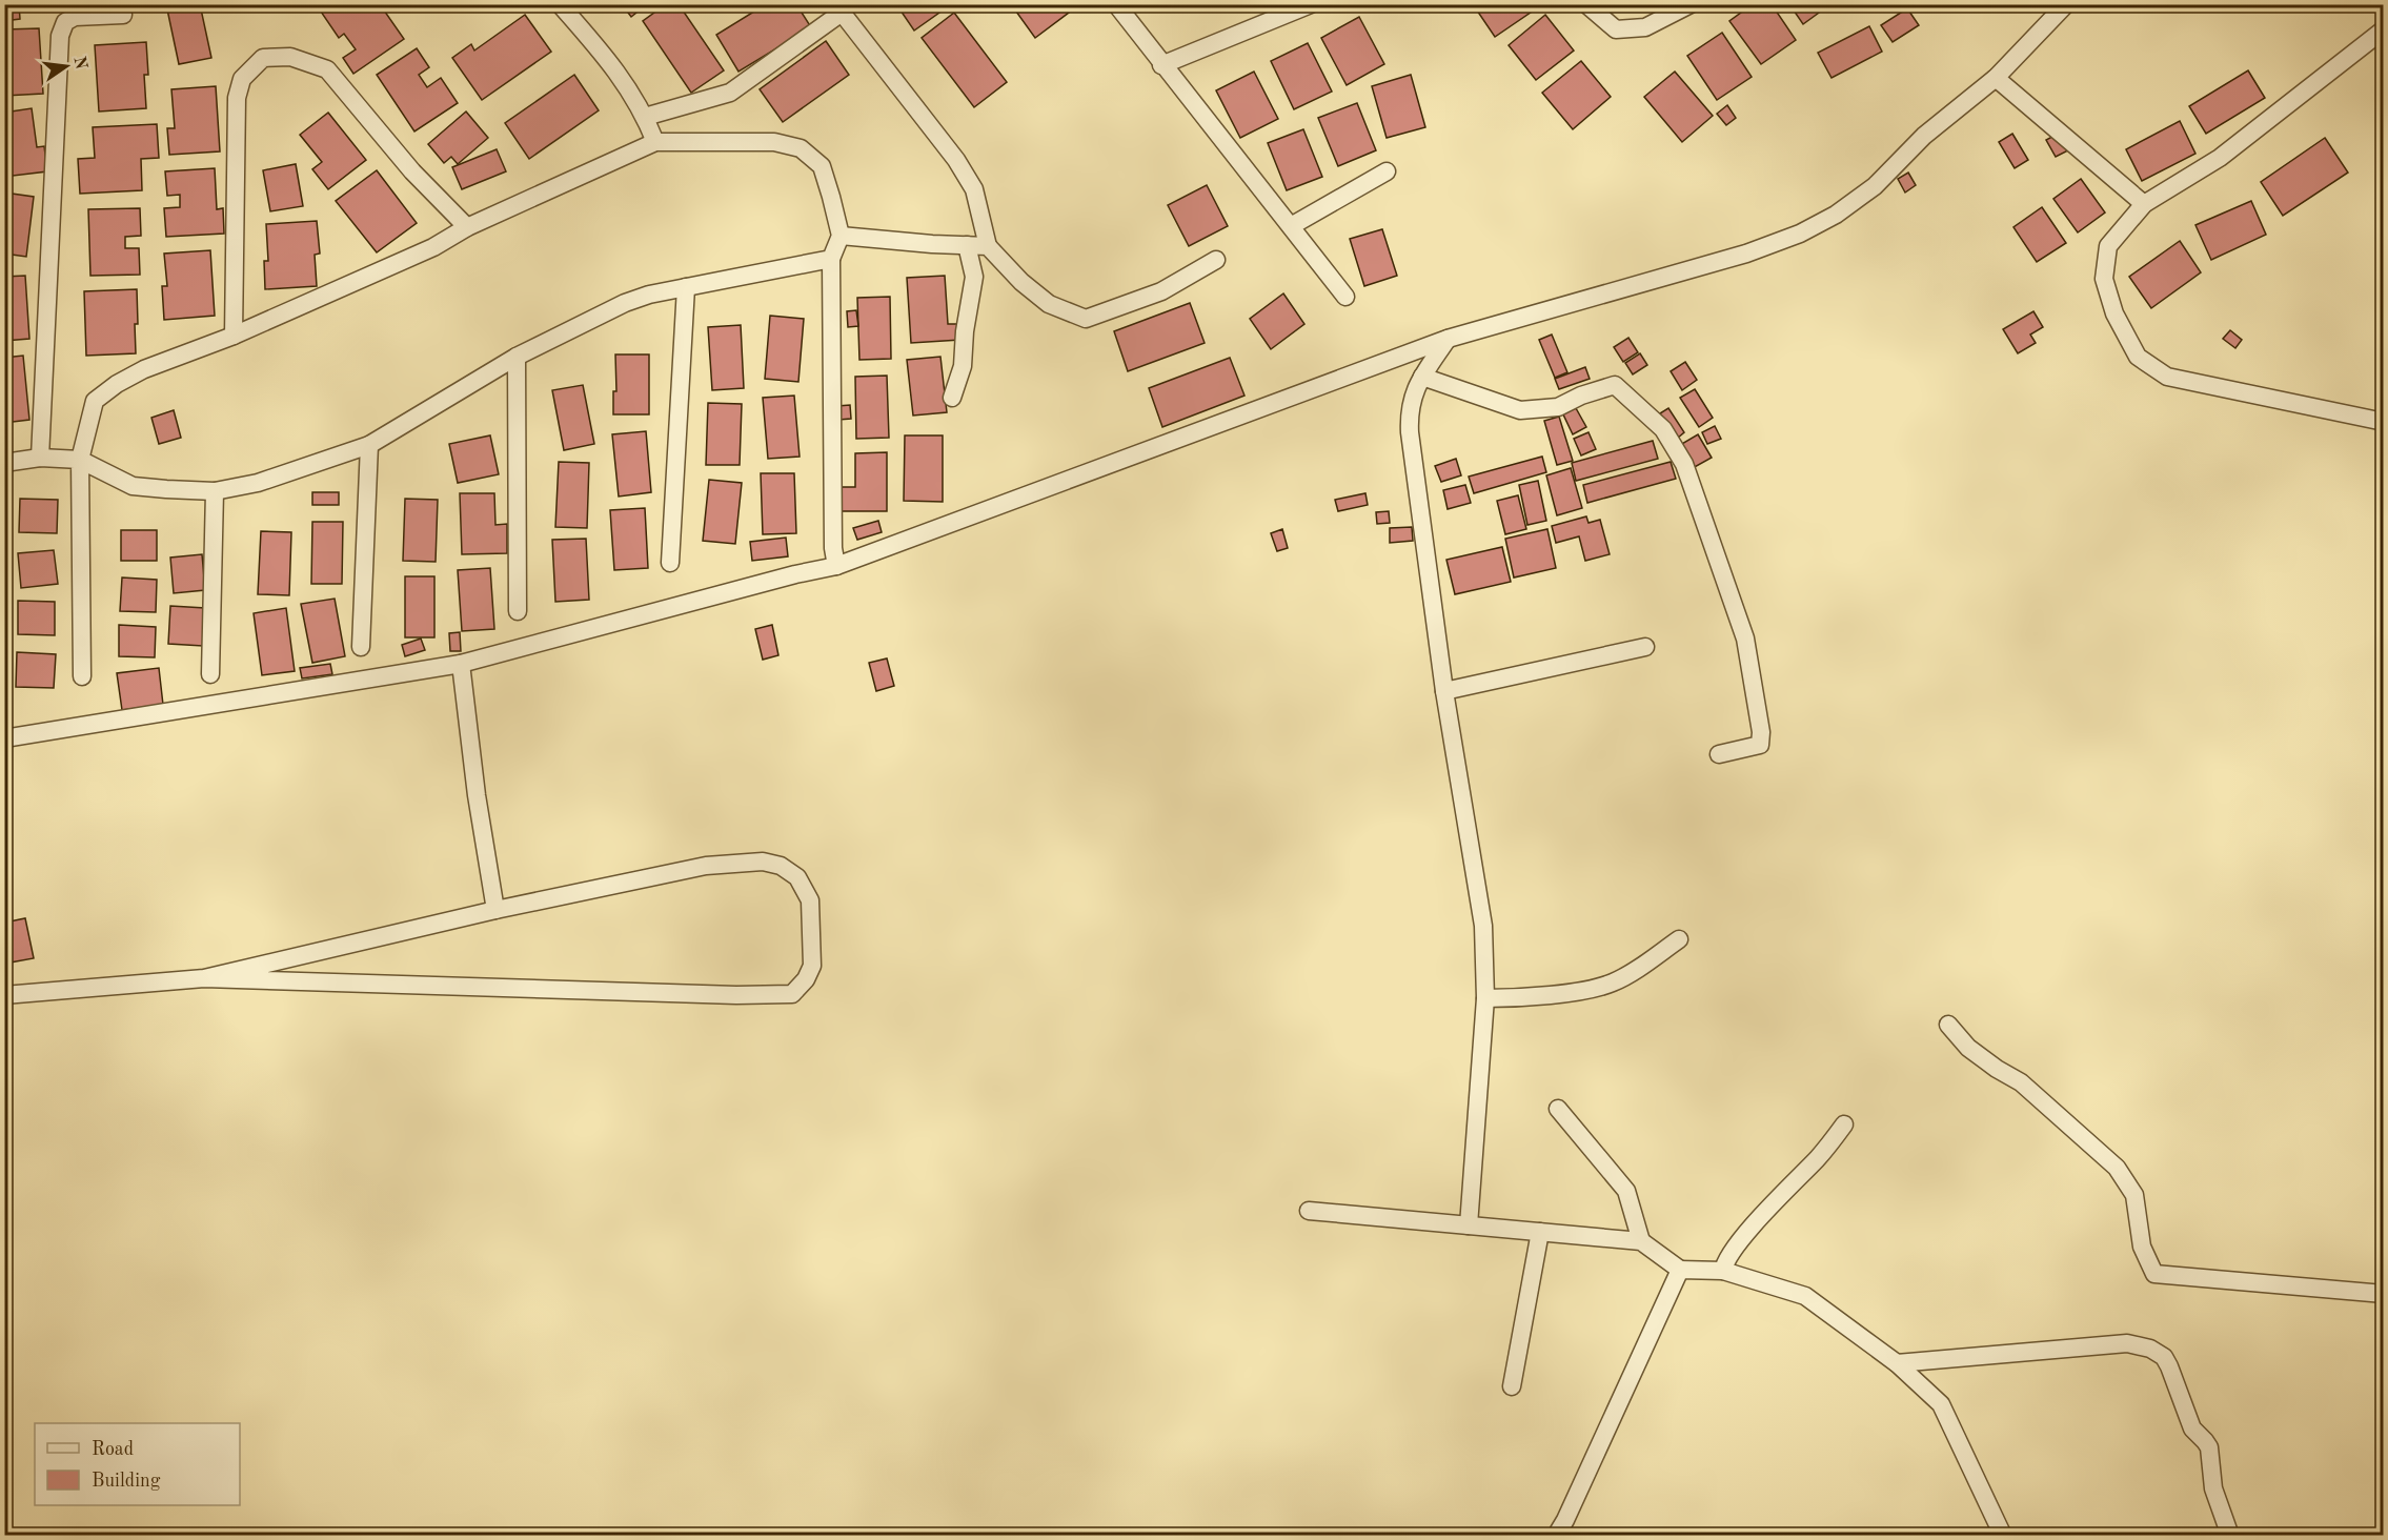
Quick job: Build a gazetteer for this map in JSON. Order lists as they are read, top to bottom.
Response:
{
  "legend": ["Road", "Building"],
  "north": "right"
}
